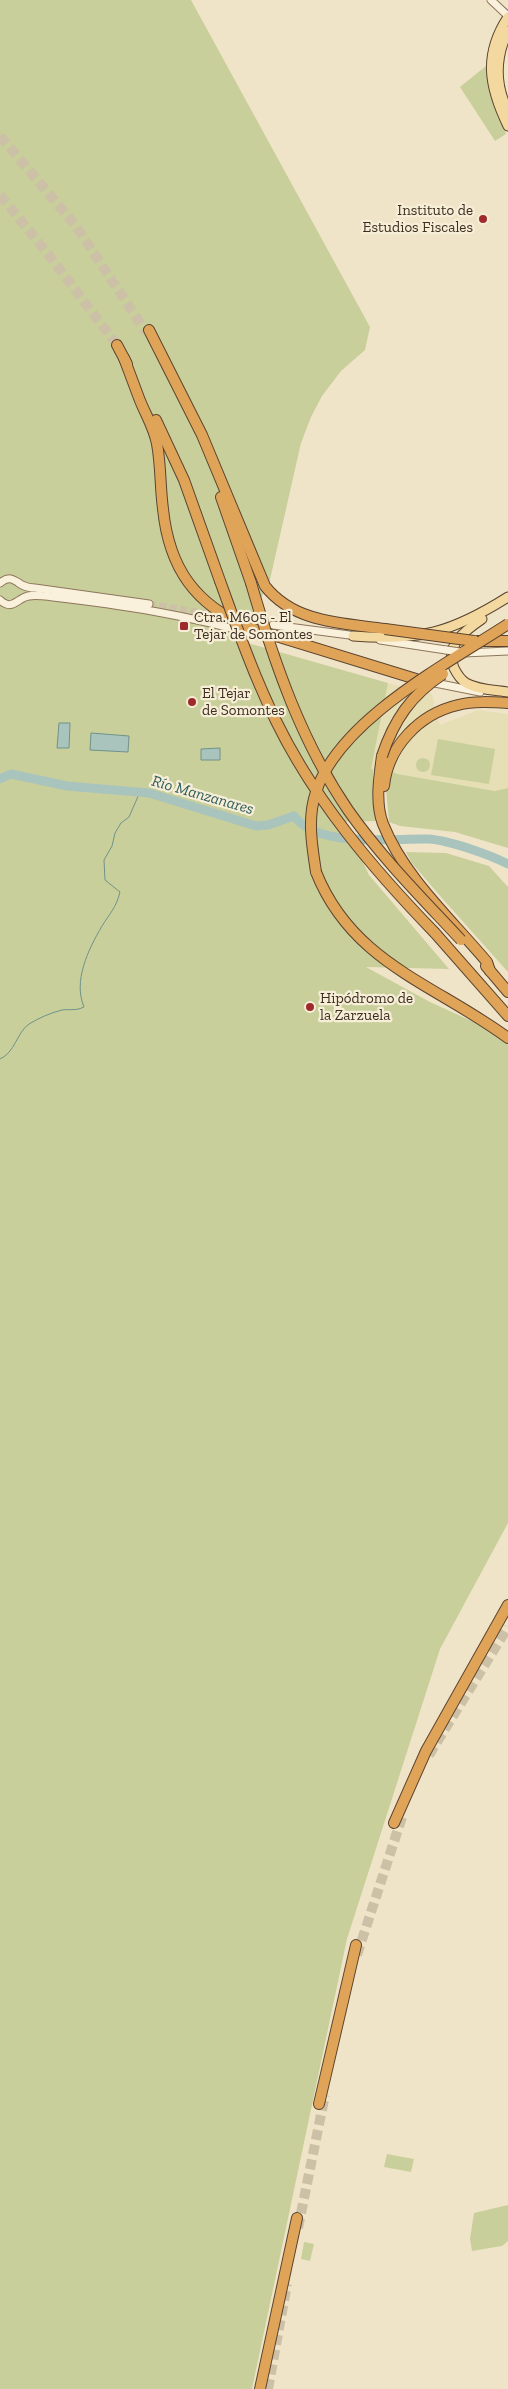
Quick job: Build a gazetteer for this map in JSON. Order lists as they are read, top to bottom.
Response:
{
  "water": ["Río Manzanares"],
  "places": {
    "other": ["Instituto de Estudios Fiscales", "El Tejar de Somontes", "Hipódromo de la Zarzuela"],
    "transit": ["Ctra. M605 - El Tejar de Somontes"]
  }
}
